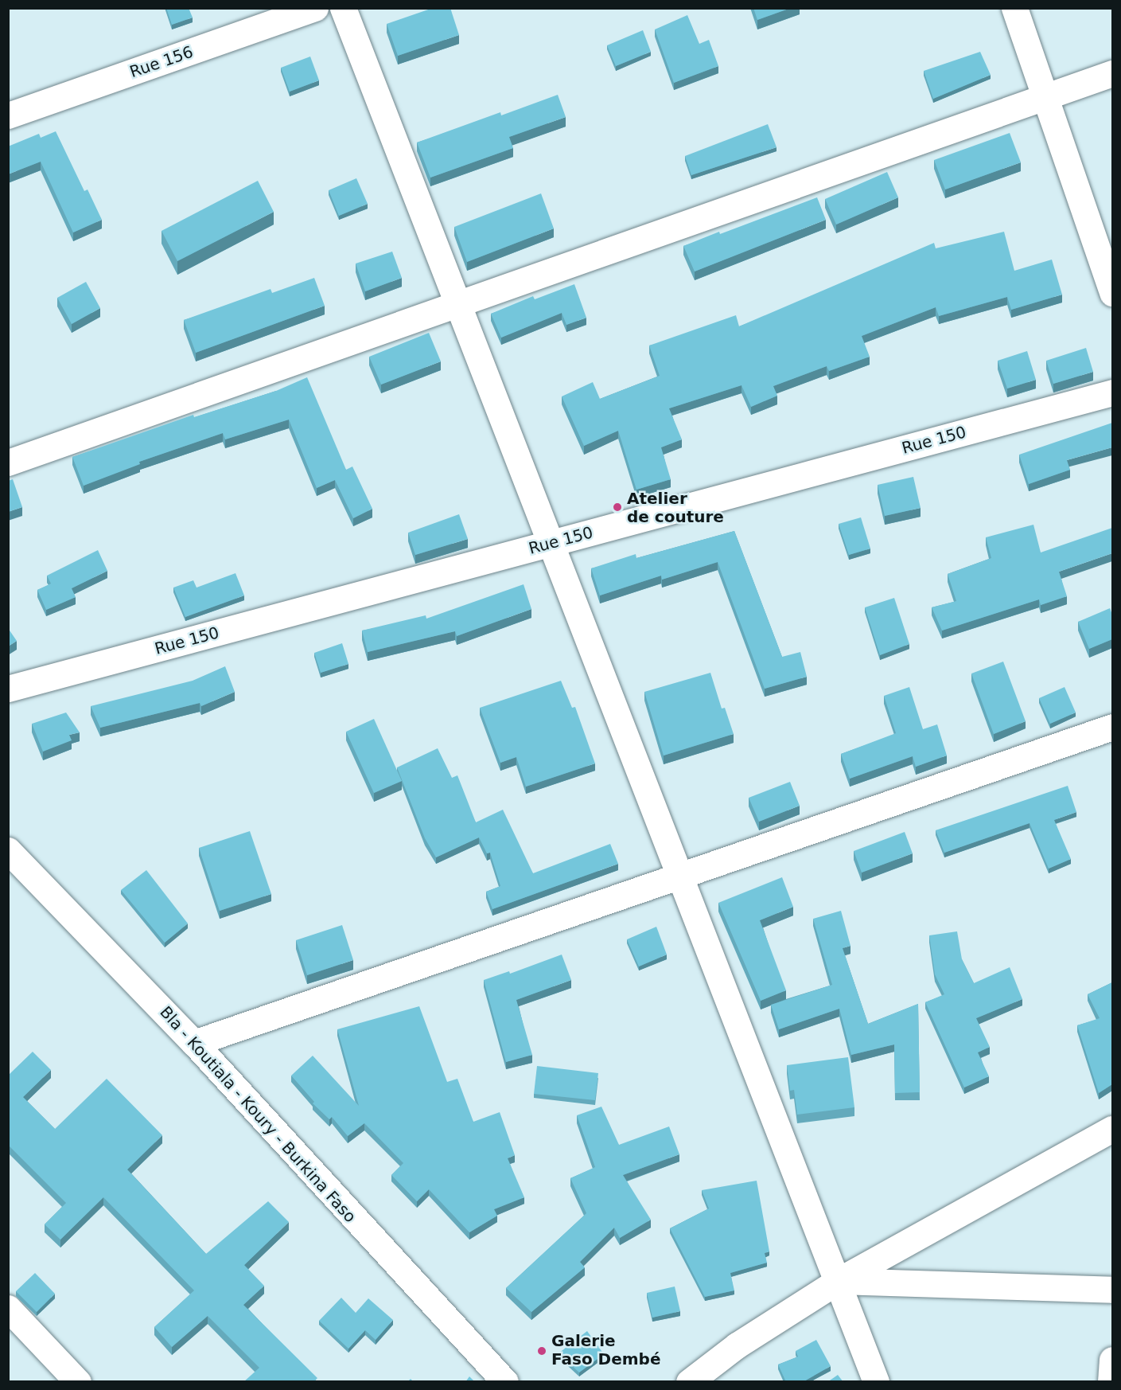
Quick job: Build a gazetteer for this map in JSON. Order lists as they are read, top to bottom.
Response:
{
  "streets": {
    "street": ["Rue 156", "Rue 150", "Bla - Koutiala - Koury - Burkina Faso"]
  },
  "places": ["Atelier de couture", "Galerie Faso Dembé"]
}
